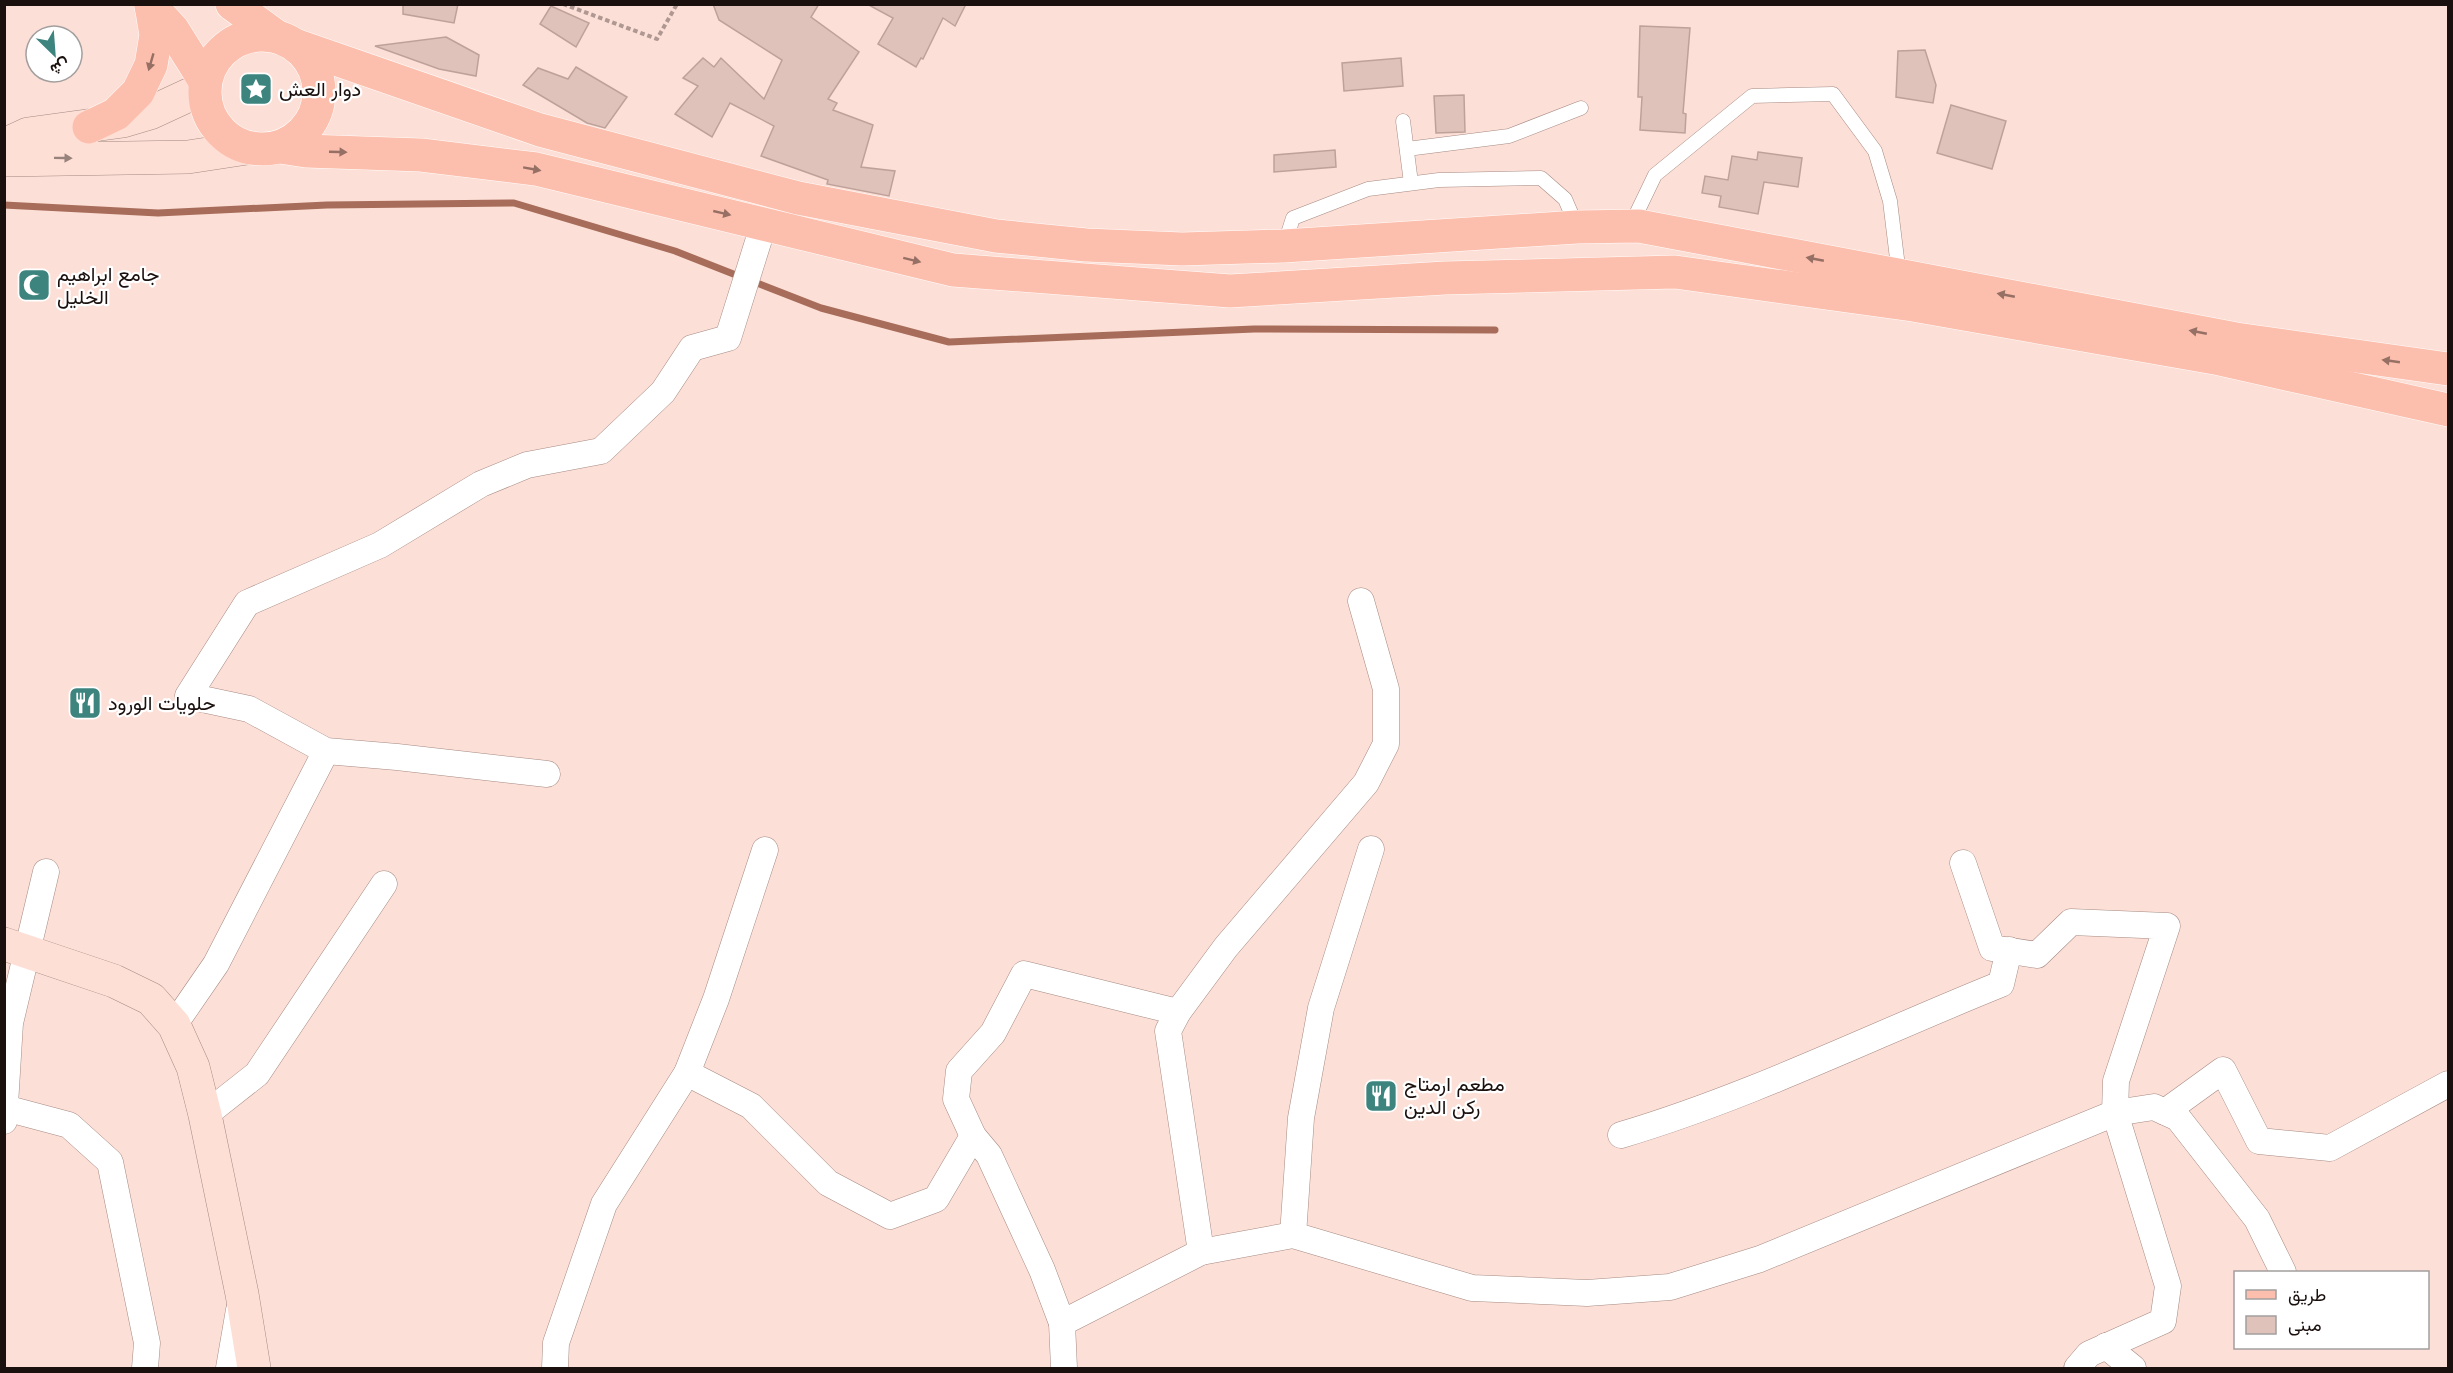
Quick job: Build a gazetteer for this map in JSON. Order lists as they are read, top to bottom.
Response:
{
  "places": {
    "place": ["دوار العش"],
    "mosque": ["جامع ابراهيم الخليل"],
    "restaurant": ["حلويات الورود", "مطعم ارمتاج ركن الدين"]
  },
  "legend": ["طريق", "مبنى"],
  "north": "bottom right"
}
